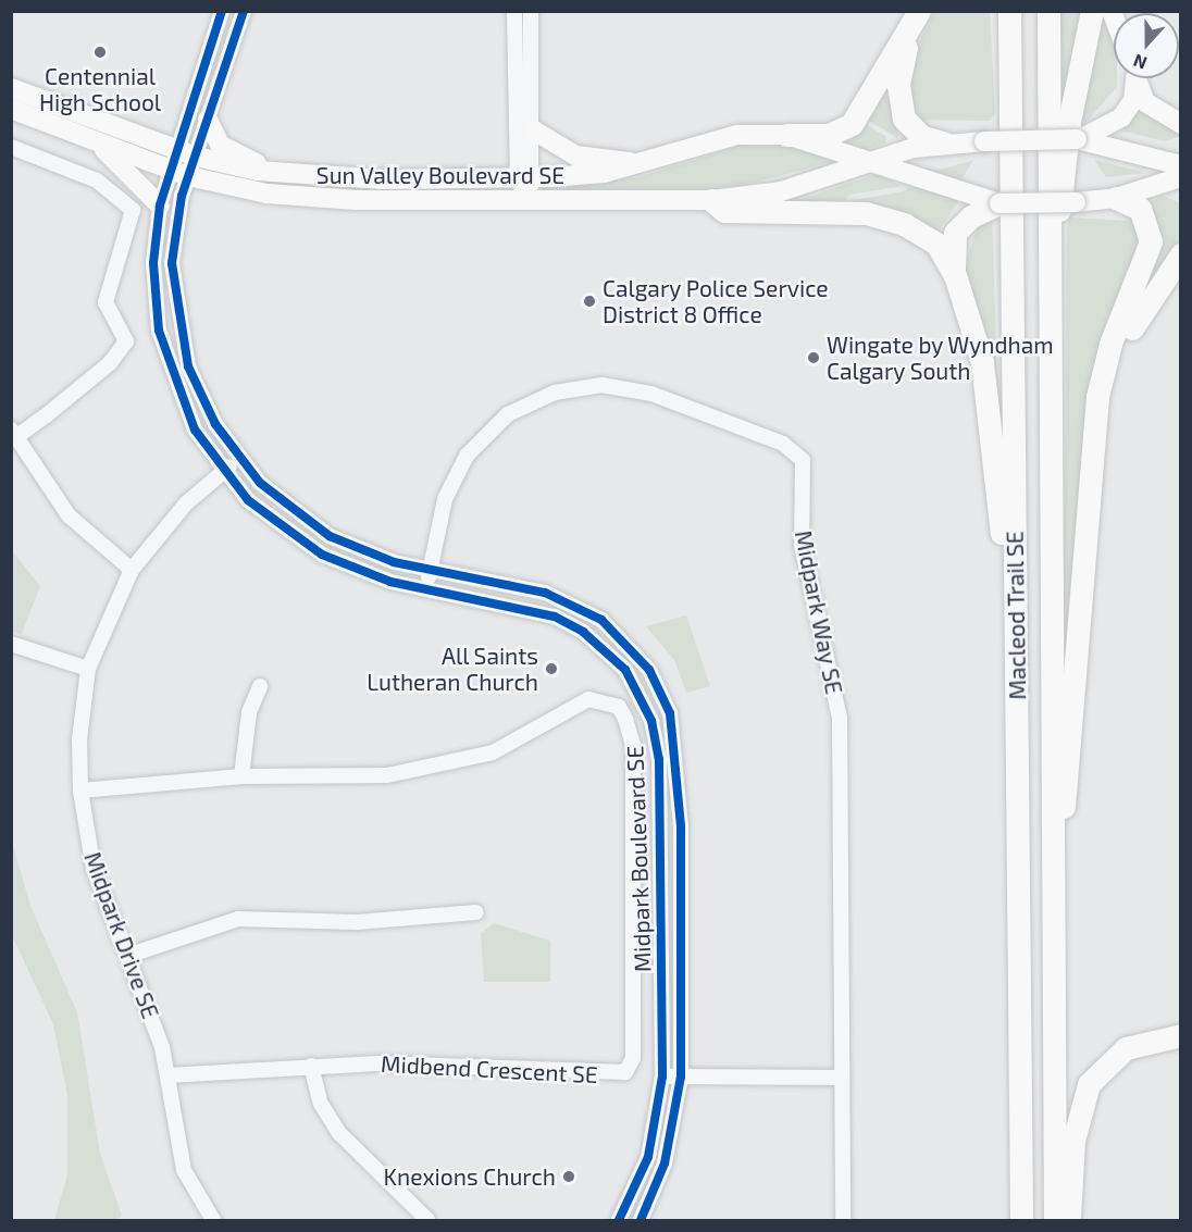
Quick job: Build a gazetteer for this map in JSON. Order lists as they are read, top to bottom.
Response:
{
  "streets": {
    "highway": ["Macleod Trail SE"],
    "main road": ["Sun Valley Boulevard SE"],
    "street": [
      "Midpark Way SE",
      "Midpark Boulevard SE",
      "Midpark Drive SE",
      "Midbend Crescent SE"
    ]
  },
  "crossings": [
    ["Sun Valley Boulevard SE", "Midpark Boulevard SE"],
    ["Midpark Way SE", "Midpark Boulevard SE"],
    ["Midpark Boulevard SE", "Midpark Drive SE"],
    ["Midpark Drive SE", "Midbend Crescent SE"]
  ],
  "places": [
    "Centennial High School",
    "Calgary Police Service District 8 Office",
    "Wingate by Wyndham Calgary South",
    "All Saints Lutheran Church",
    "Knexions Church"
  ],
  "north": "bottom"
}
